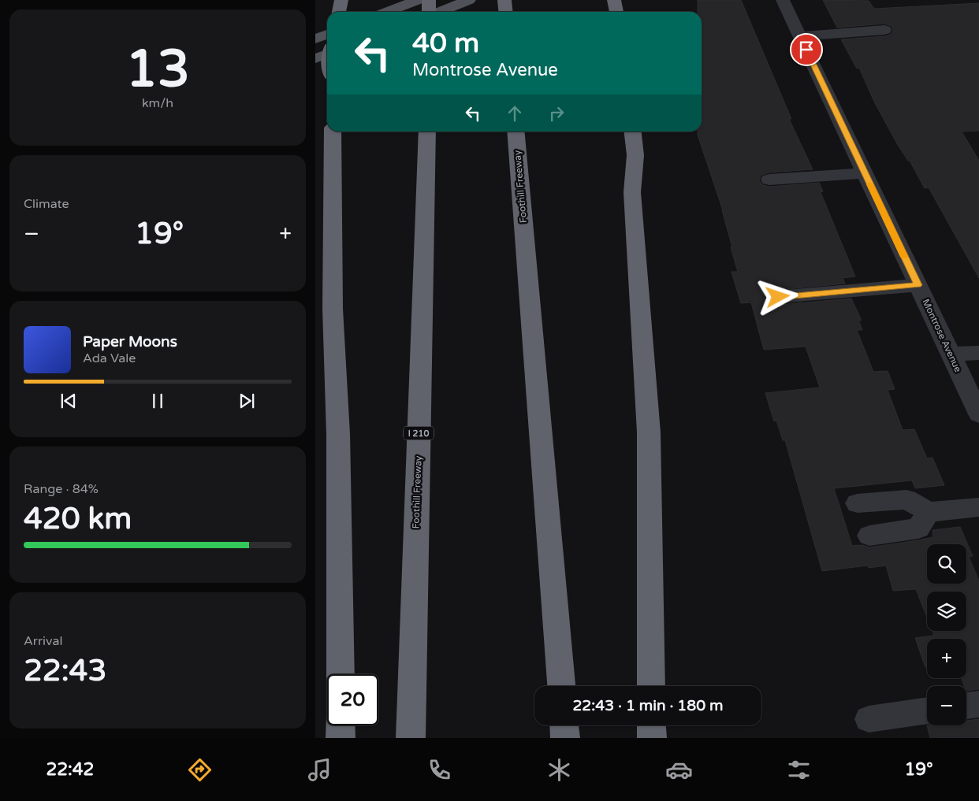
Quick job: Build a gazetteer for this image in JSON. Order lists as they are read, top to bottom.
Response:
{
  "streets": {
    "highway": ["Foothill Freeway", "I 210"],
    "street": ["Montrose Avenue"]
  },
  "page": {
    "tile": [
      ["13", "km/h"],
      "Climate",
      ["Range · 84%", "420 km"],
      ["Arrival", "22:43"]
    ],
    "turn": ["40 m", "Montrose Avenue"],
    "heat": ["−", "19°", "+"],
    "song": ["Paper Moons", "Ada Vale"],
    "map_buttons": ["+", "−"],
    "limit": "20",
    "trip": "22:43 · 1 min · 180 m",
    "tabs": ["22:42", "19°"]
  }
}
